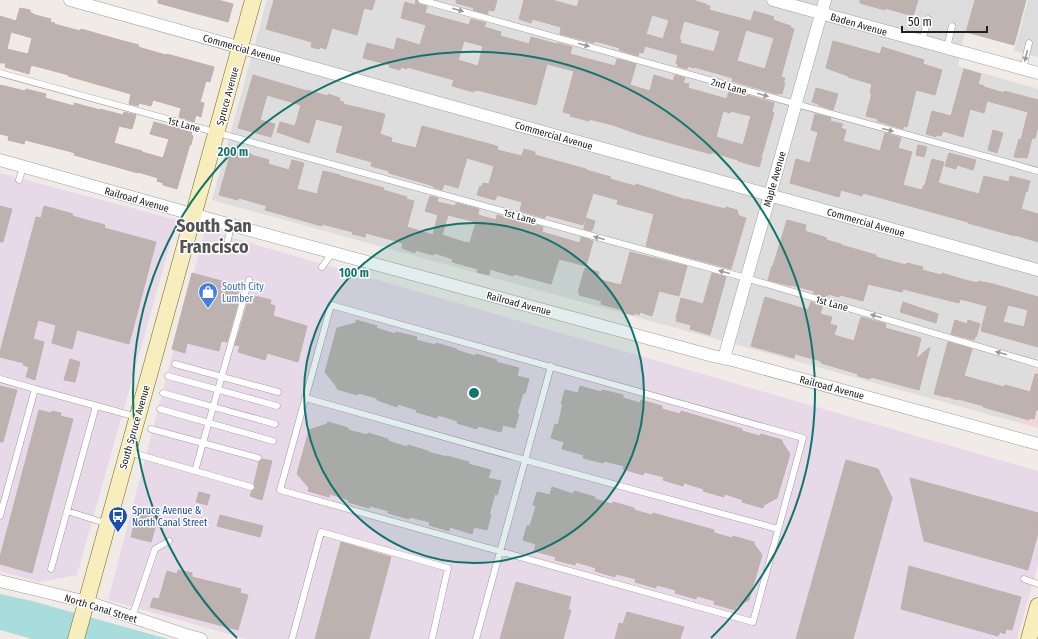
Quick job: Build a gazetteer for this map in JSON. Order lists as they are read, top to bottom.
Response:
{
  "streets": {
    "main road": ["Spruce Avenue", "South Spruce Avenue"],
    "street": [
      "Baden Avenue",
      "Commercial Avenue",
      "Maple Avenue",
      "Railroad Avenue",
      "North Canal Street"
    ],
    "lane": ["2nd Lane", "1st Lane"]
  },
  "crossings": [
    ["Baden Avenue", "Maple Avenue"],
    ["Commercial Avenue", "Spruce Avenue"],
    ["Commercial Avenue", "Maple Avenue"],
    ["2nd Lane", "Maple Avenue"],
    ["Spruce Avenue", "1st Lane"],
    ["Spruce Avenue", "Railroad Avenue"],
    ["Spruce Avenue", "South Spruce Avenue"],
    ["1st Lane", "Maple Avenue"],
    ["Maple Avenue", "Railroad Avenue"],
    ["Railroad Avenue", "South Spruce Avenue"],
    ["South Spruce Avenue", "North Canal Street"]
  ],
  "one_way": ["2nd Lane", "1st Lane"],
  "districts": ["South San Francisco"],
  "places": {
    "shop": ["South City Lumber"],
    "bus stop": ["Spruce Avenue & North Canal Street"]
  },
  "scale_bar": "50 m",
  "rings": ["200 m", "100 m"]
}
